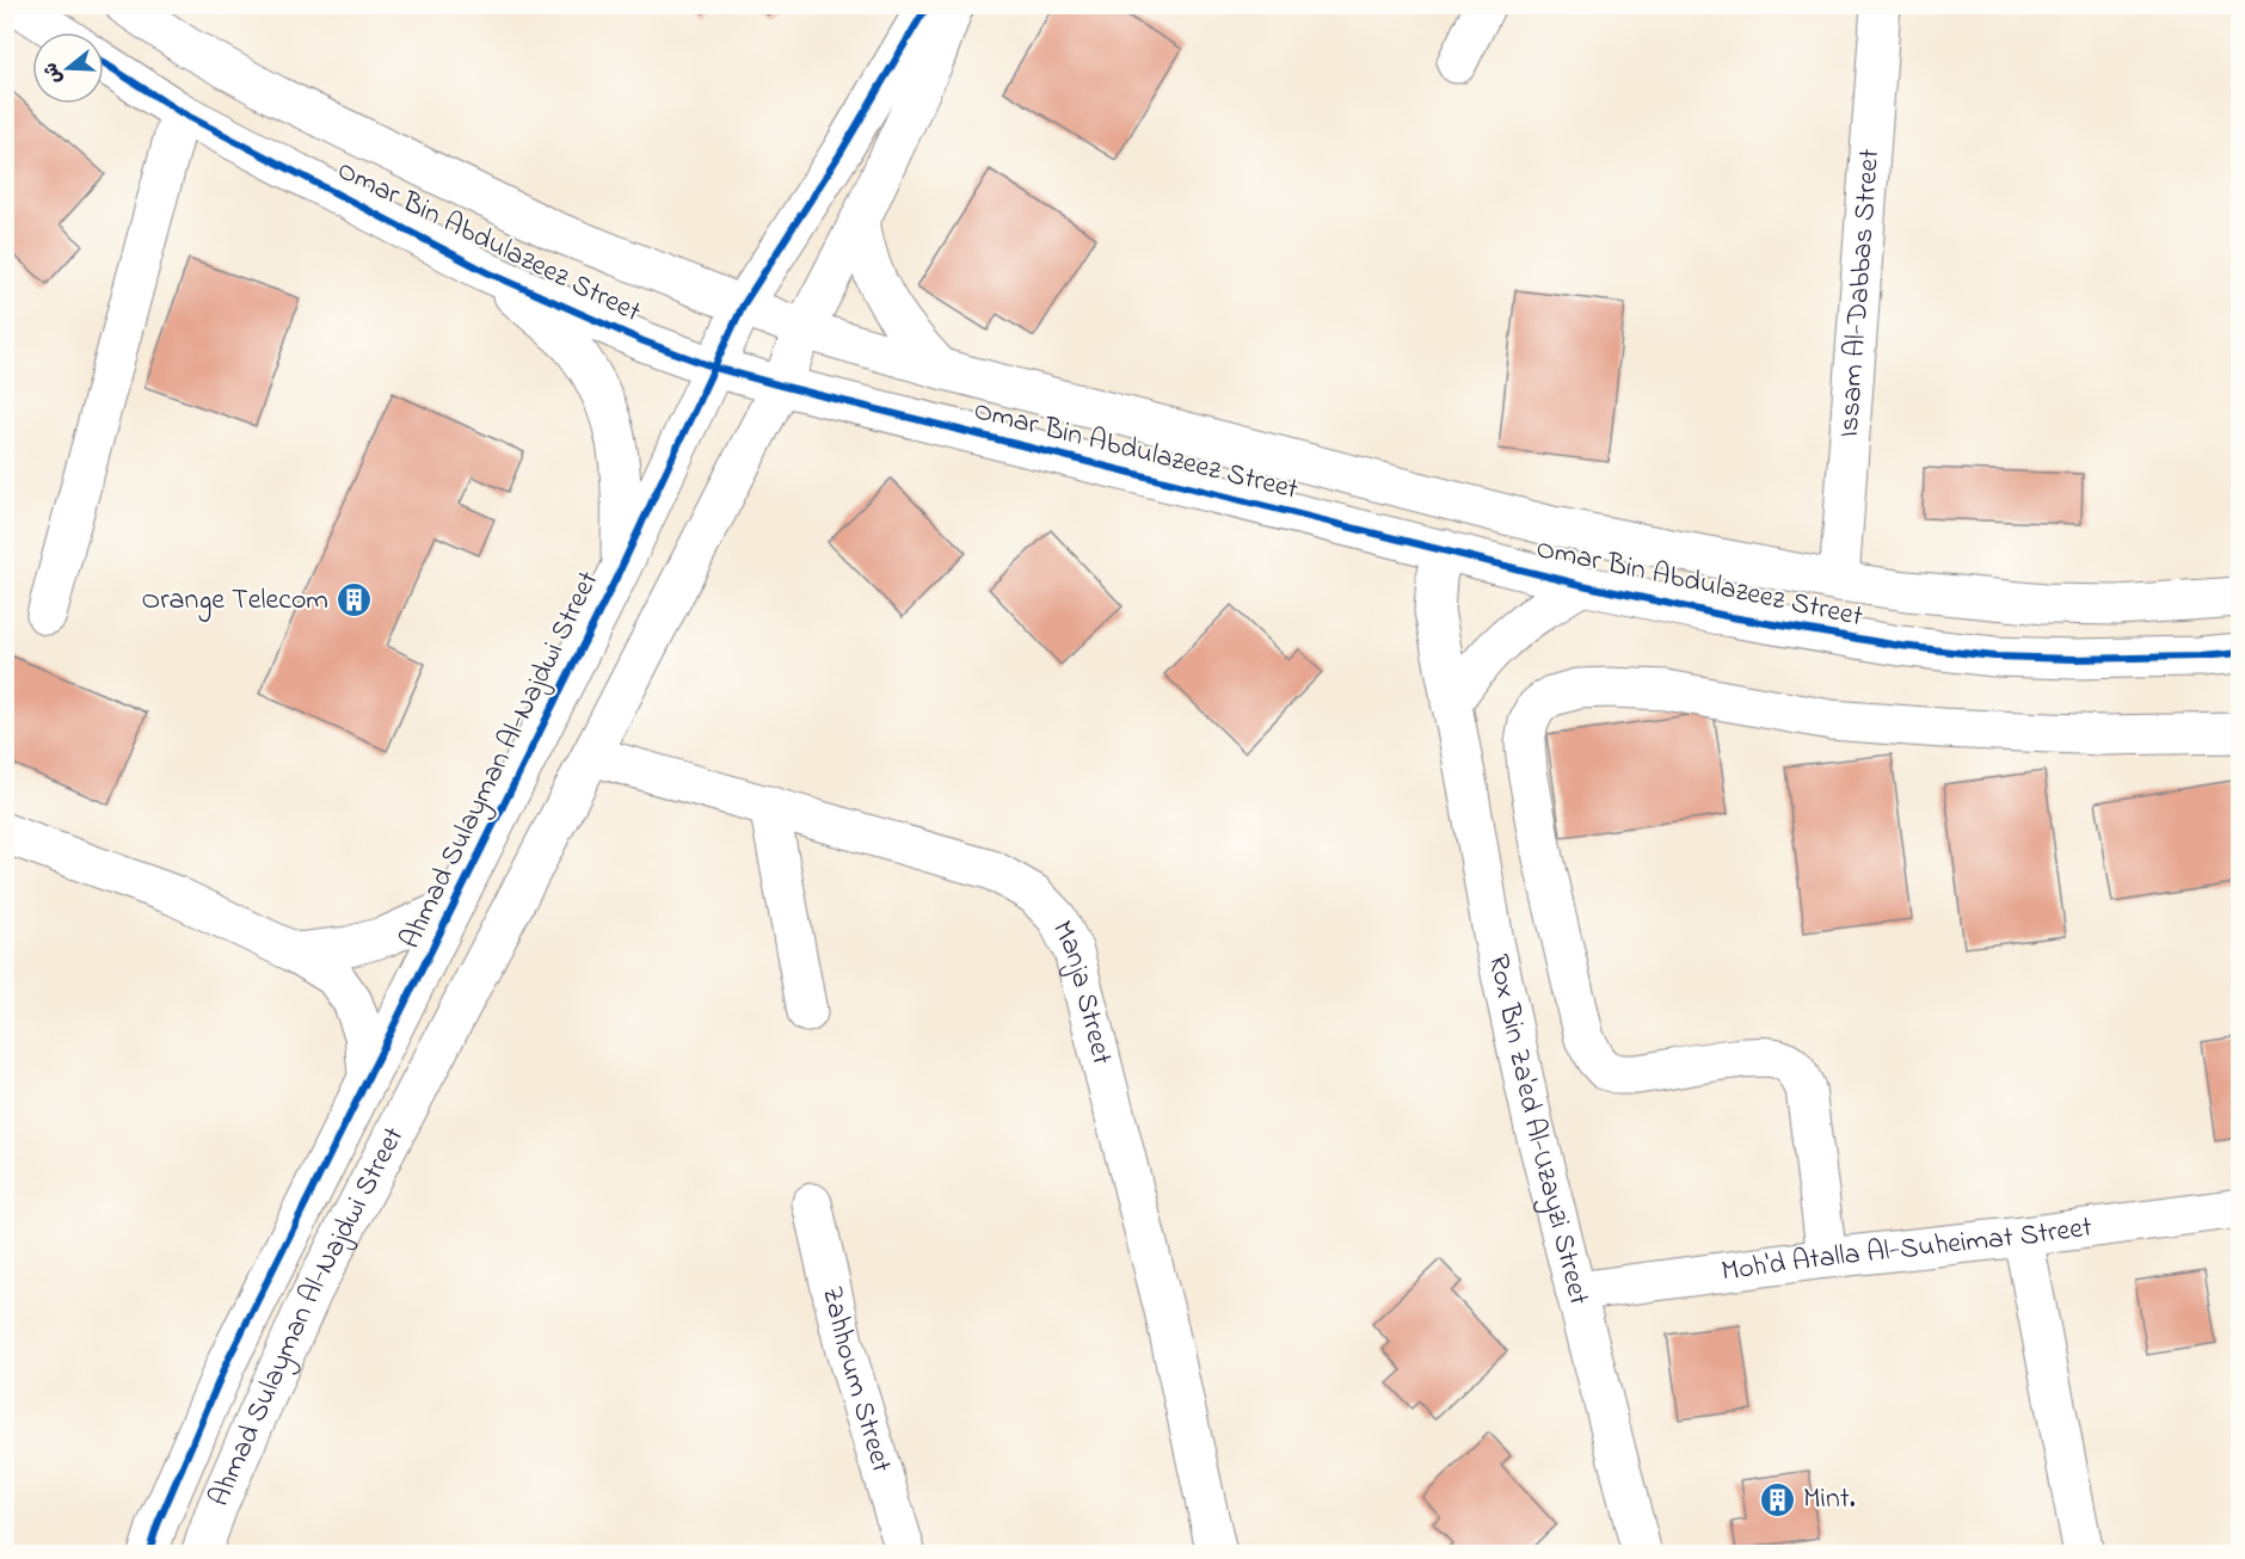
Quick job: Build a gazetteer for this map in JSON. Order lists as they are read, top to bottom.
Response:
{
  "streets": {
    "street": [
      "Omar Bin Abdulazeez Street",
      "Issam Al-Dabbas Street",
      "Ahmad Sulayman Al-Najdwi Street",
      "Manja Street",
      "Rox Bin Za'ed Al-Uzayzi Street",
      "Moh'd Atalla Al-Suheimat Street",
      "Zahhoum Street"
    ]
  },
  "crossings": [
    ["Omar Bin Abdulazeez Street", "Issam Al-Dabbas Street"],
    ["Omar Bin Abdulazeez Street", "Ahmad Sulayman Al-Najdwi Street"],
    ["Omar Bin Abdulazeez Street", "Rox Bin Za'ed Al-Uzayzi Street"],
    ["Ahmad Sulayman Al-Najdwi Street", "Manja Street"],
    ["Rox Bin Za'ed Al-Uzayzi Street", "Moh'd Atalla Al-Suheimat Street"]
  ],
  "places": {
    "building": ["Orange Telecom", "Mint."]
  },
  "north": "left"
}
